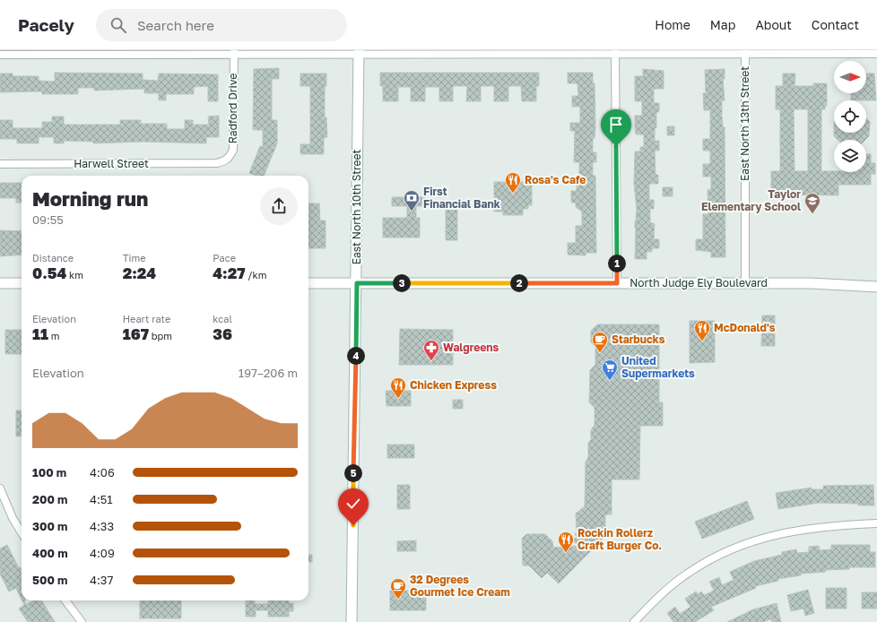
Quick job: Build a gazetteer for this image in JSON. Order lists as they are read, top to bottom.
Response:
{
  "streets": {
    "main road": ["East North 10th Street", "North Judge Ely Boulevard"],
    "street": ["Radford Drive", "East North 13th Street", "Harwell Street"]
  },
  "crossings": [
    ["Radford Drive", "Harwell Street"],
    ["East North 13th Street", "North Judge Ely Boulevard"],
    ["East North 10th Street", "North Judge Ely Boulevard"]
  ],
  "places": {
    "restaurant": [
      "Rosa's Cafe",
      "McDonald's",
      "Chicken Express",
      "Rockin Rollerz Craft Burger Co."
    ],
    "bank": ["First Financial Bank"],
    "school or university": ["Taylor Elementary School"],
    "cafe": ["Starbucks", "32 Degrees Gourmet Ice Cream"],
    "pharmacy": ["Walgreens"],
    "supermarket": ["United Supermarkets"]
  },
  "north": "right",
  "page": {
    "header": "Pacely",
    "search": "Search here",
    "nav": [
      "Home",
      "Map",
      "About",
      "Contact"
    ],
    "heading": ["Morning run", "09:55"],
    "stats": [
      ["Distance", "0.54 km"],
      ["Time", "2:24"],
      ["Pace", "4:27 /km"],
      ["Elevation", "11 m"],
      ["Heart rate", "167 bpm"],
      ["kcal", "36"]
    ],
    "pins": [
      "1",
      "2",
      "3",
      "4",
      "5"
    ],
    "chart": ["Elevation", "197–206 m"],
    "list": [
      {
        "name": "100 m",
        "note": "4:06"
      },
      {
        "name": "200 m",
        "note": "4:51"
      },
      {
        "name": "300 m",
        "note": "4:33"
      },
      {
        "name": "400 m",
        "note": "4:09"
      },
      {
        "name": "500 m",
        "note": "4:37"
      }
    ]
  }
}
